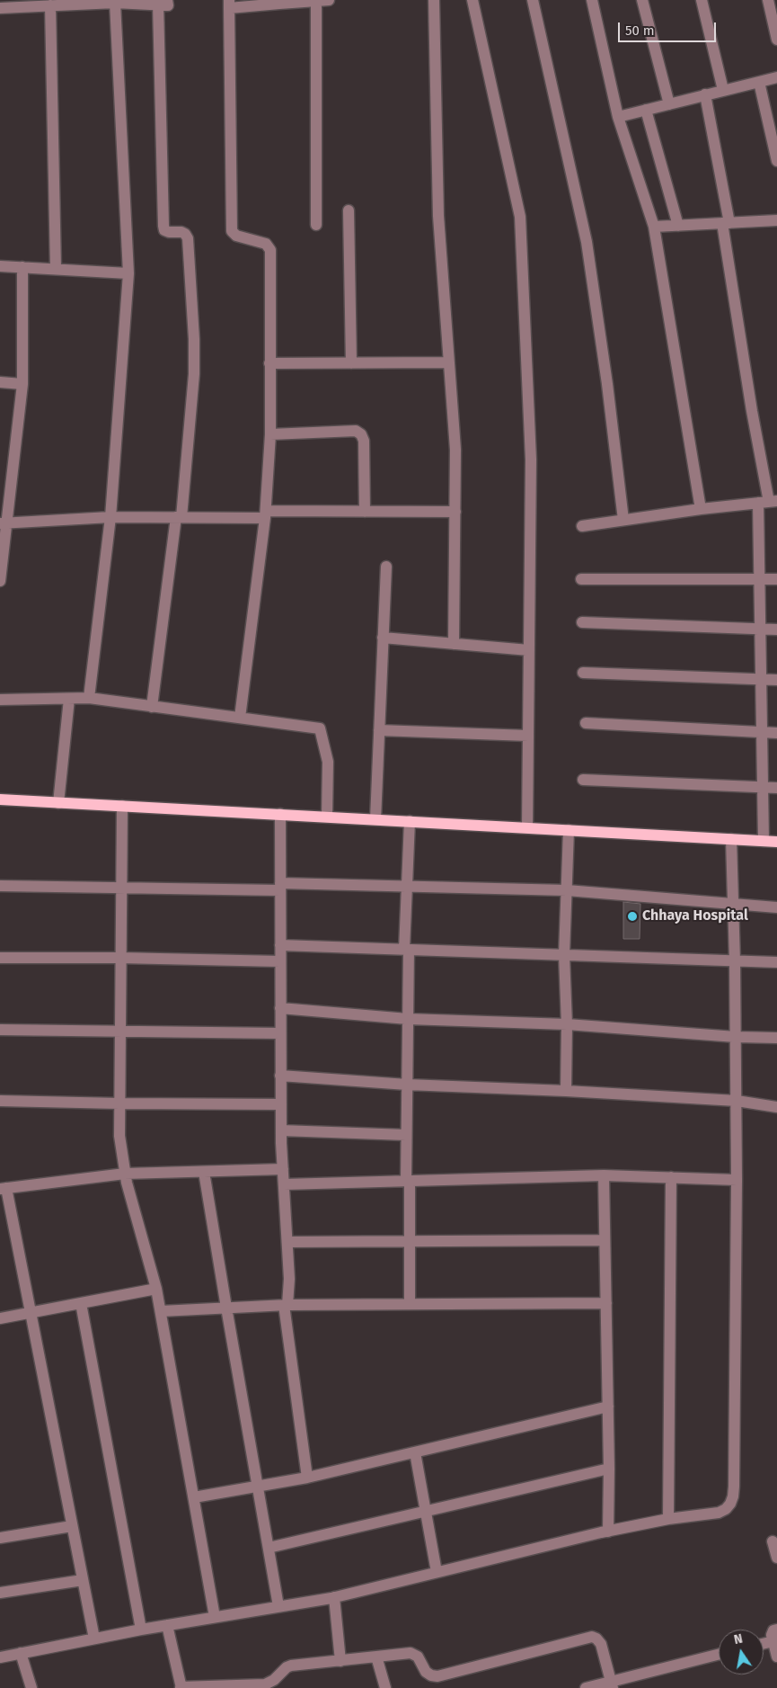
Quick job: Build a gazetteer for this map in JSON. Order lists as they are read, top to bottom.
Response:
{
  "places": ["Chhaya Hospital"],
  "scale_bar": "50 m",
  "north": "top"
}
